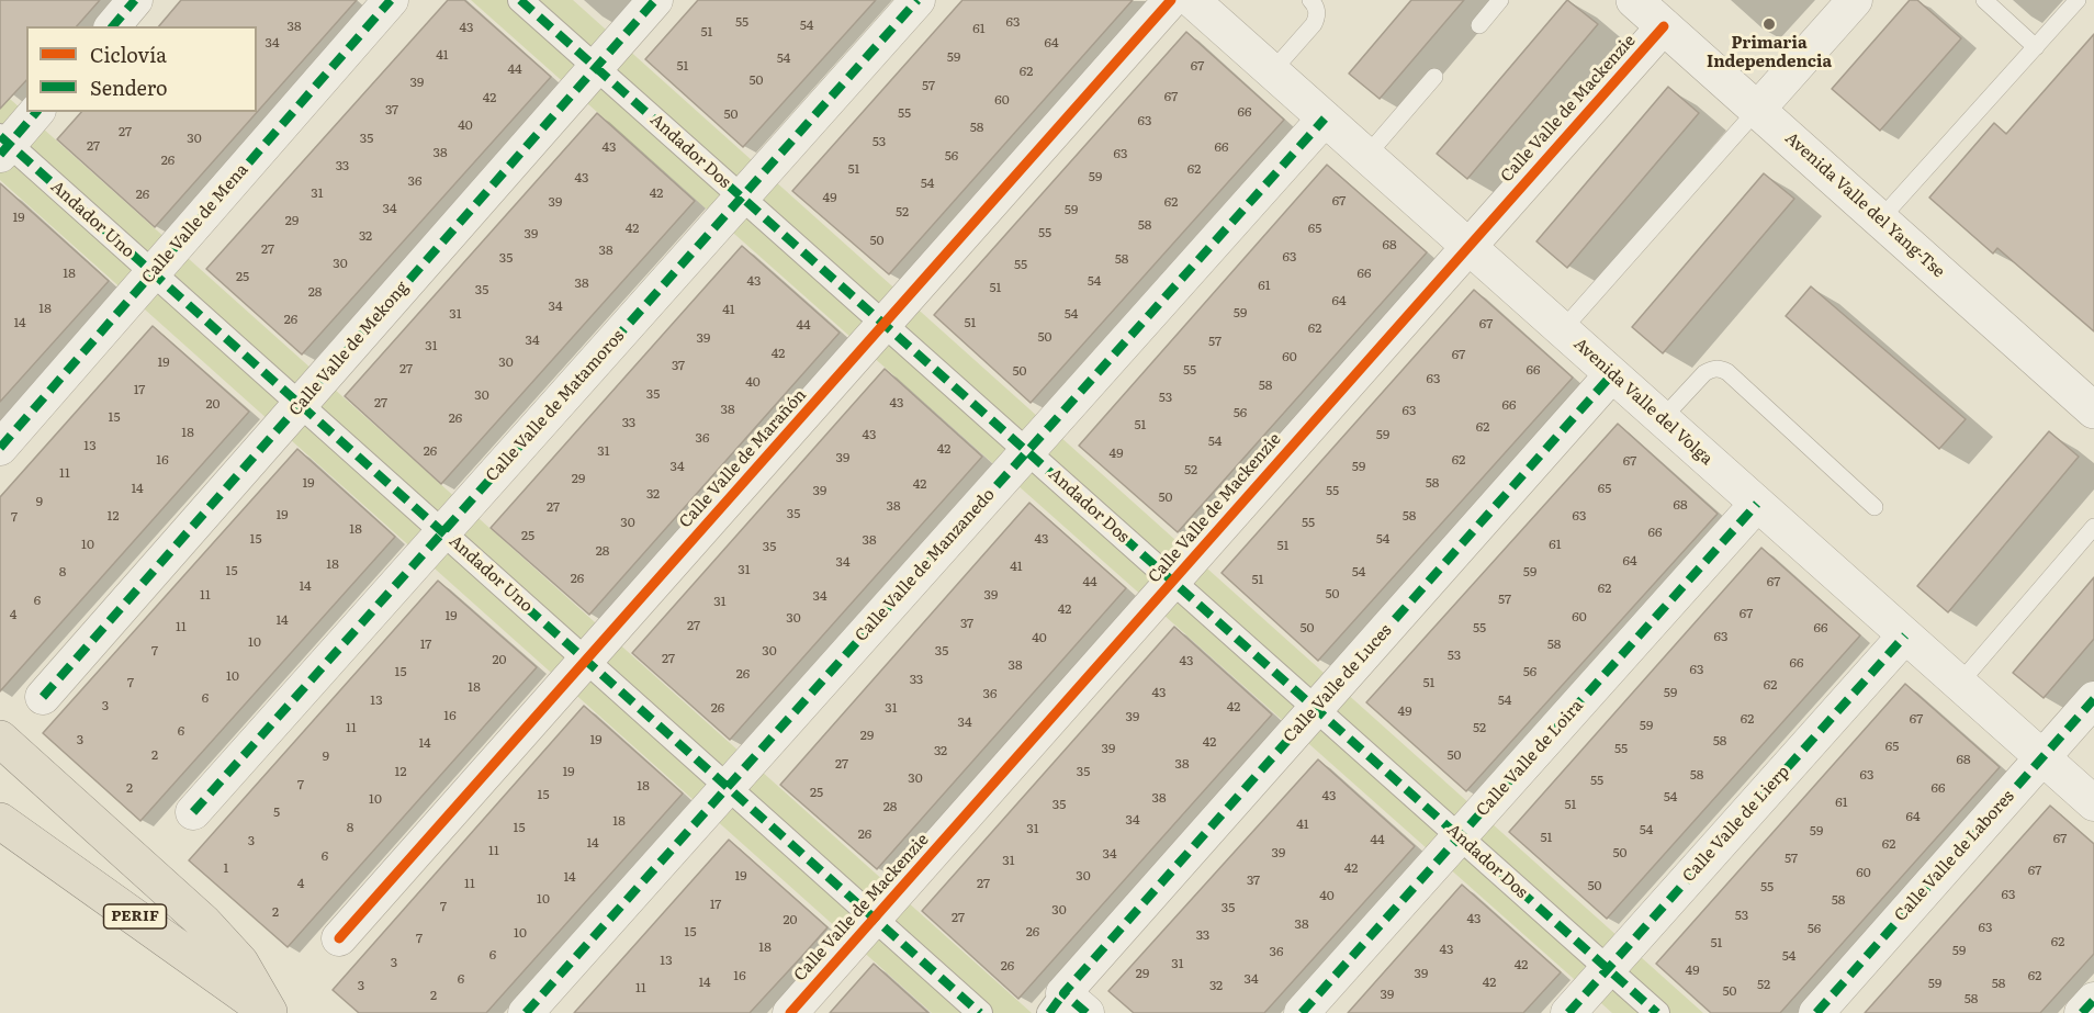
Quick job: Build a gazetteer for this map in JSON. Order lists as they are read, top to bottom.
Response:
{
  "streets": {
    "highway": ["PERIF"],
    "street": [
      "Calle Valle de Mackenzie",
      "Andador Dos",
      "Avenida Valle del Yang-Tse",
      "Andador Uno",
      "Calle Valle de Mena",
      "Calle Valle de Mekong",
      "Avenida Valle del Volga",
      "Calle Valle de Matamoros",
      "Calle Valle de Marañón",
      "Calle Valle de Manzanedo",
      "Calle Valle de Luces",
      "Calle Valle de Loira",
      "Calle Valle de Lierp",
      "Calle Valle de Labores"
    ]
  },
  "crossings": [
    ["Calle Valle de Mackenzie", "Andador Dos"],
    ["Calle Valle de Mackenzie", "Avenida Valle del Yang-Tse"],
    ["Calle Valle de Mackenzie", "Andador Uno"],
    ["Calle Valle de Mackenzie", "Avenida Valle del Volga"],
    ["Andador Dos", "Calle Valle de Mekong"],
    ["Andador Dos", "Calle Valle de Matamoros"],
    ["Andador Dos", "Calle Valle de Marañón"],
    ["Andador Dos", "Calle Valle de Manzanedo"],
    ["Andador Dos", "Calle Valle de Luces"],
    ["Andador Dos", "Calle Valle de Loira"],
    ["Andador Dos", "Calle Valle de Lierp"],
    ["Andador Uno", "Calle Valle de Mena"],
    ["Andador Uno", "Calle Valle de Mekong"],
    ["Andador Uno", "Calle Valle de Matamoros"],
    ["Andador Uno", "Calle Valle de Marañón"],
    ["Andador Uno", "Calle Valle de Manzanedo"],
    ["Avenida Valle del Volga", "Calle Valle de Manzanedo"],
    ["Avenida Valle del Volga", "Calle Valle de Luces"],
    ["Avenida Valle del Volga", "Calle Valle de Loira"],
    ["Avenida Valle del Volga", "Calle Valle de Lierp"],
    ["Avenida Valle del Volga", "Calle Valle de Labores"]
  ],
  "places": ["Primaria Independencia"],
  "house_numbers": [
    "55",
    "63",
    "54",
    "38",
    "43",
    "61",
    "51",
    "34",
    "64",
    "41",
    "59",
    "54",
    "51",
    "67",
    "44",
    "62",
    "50",
    "39",
    "57",
    "67",
    "42",
    "60",
    "37",
    "66",
    "55",
    "50",
    "63",
    "40",
    "58",
    "27",
    "30",
    "35",
    "53",
    "27",
    "43",
    "66",
    "38",
    "63",
    "56",
    "26",
    "33",
    "51",
    "62",
    "59",
    "43",
    "36",
    "54",
    "31",
    "42",
    "26",
    "49",
    "67",
    "39",
    "62",
    "34",
    "59",
    "52",
    "19",
    "29",
    "58",
    "42",
    "65",
    "55",
    "39",
    "32",
    "50",
    "68",
    "27",
    "38",
    "63",
    "35",
    "58",
    "30",
    "55",
    "18",
    "66",
    "25",
    "43",
    "54",
    "38",
    "61",
    "51",
    "35",
    "28",
    "64",
    "34",
    "18",
    "41",
    "59",
    "31",
    "54",
    "26",
    "14",
    "51",
    "67",
    "44",
    "62",
    "50",
    "39",
    "34",
    "57",
    "31",
    "42",
    "67",
    "60",
    "19",
    "30",
    "37",
    "27",
    "55",
    "66",
    "50",
    "63",
    "40",
    "58",
    "17",
    "35",
    "30",
    "53",
    "27",
    "43",
    "20",
    "66",
    "38",
    "63",
    "56",
    "15",
    "26",
    "33",
    "51",
    "62",
    "18",
    "43",
    "59",
    "36",
    "54",
    "13",
    "42",
    "26",
    "31",
    "49",
    "39",
    "16",
    "62",
    "67",
    "34",
    "59",
    "52",
    "11",
    "29",
    "19",
    "58",
    "42",
    "14",
    "65",
    "39",
    "55",
    "32",
    "50",
    "9",
    "68",
    "38",
    "27",
    "35",
    "19",
    "12",
    "58",
    "63",
    "7",
    "30",
    "55",
    "18",
    "66",
    "25",
    "15",
    "43",
    "54",
    "38",
    "10",
    "61",
    "51",
    "35",
    "28",
    "64",
    "34",
    "18",
    "41",
    "31",
    "15",
    "8",
    "54",
    "59",
    "26",
    "51",
    "44",
    "67",
    "14",
    "62",
    "50",
    "11",
    "39",
    "34",
    "57",
    "6",
    "31",
    "42",
    "67",
    "4",
    "19",
    "60",
    "30",
    "14",
    "37",
    "27",
    "11",
    "50",
    "55",
    "66",
    "63",
    "40",
    "10",
    "17",
    "58",
    "7",
    "30",
    "35",
    "53",
    "27",
    "20",
    "43",
    "66",
    "38",
    "63",
    "15",
    "56",
    "26",
    "10",
    "33",
    "7",
    "51",
    "62",
    "18",
    "43",
    "59",
    "36",
    "6",
    "13",
    "54",
    "3",
    "42",
    "26",
    "31",
    "49",
    "16",
    "39",
    "62",
    "67",
    "34",
    "59",
    "11",
    "52",
    "6",
    "29",
    "3",
    "19",
    "58",
    "42",
    "14",
    "65",
    "39",
    "55",
    "32",
    "2",
    "50",
    "9",
    "68",
    "27",
    "38",
    "12",
    "19",
    "35",
    "58",
    "63",
    "30",
    "55",
    "7",
    "18",
    "2",
    "66",
    "25",
    "15",
    "43",
    "54",
    "38",
    "10",
    "61",
    "35",
    "51",
    "28",
    "5",
    "64",
    "34",
    "18",
    "41",
    "8",
    "15",
    "31",
    "54",
    "59",
    "26",
    "51",
    "67",
    "44",
    "3",
    "14",
    "62",
    "11",
    "39",
    "50",
    "34",
    "6",
    "57",
    "31",
    "1",
    "42",
    "67",
    "60",
    "19",
    "30",
    "14",
    "37",
    "4",
    "11",
    "27",
    "50",
    "55",
    "63",
    "40",
    "10",
    "58",
    "17",
    "7",
    "35",
    "30",
    "2",
    "53",
    "27",
    "43",
    "20",
    "38",
    "63",
    "56",
    "15",
    "26",
    "10",
    "33",
    "7",
    "62",
    "51",
    "18",
    "43",
    "59",
    "36",
    "6",
    "54",
    "13",
    "3",
    "31",
    "42",
    "26",
    "49",
    "29",
    "39",
    "16",
    "62",
    "6",
    "34",
    "14",
    "42",
    "59",
    "58",
    "52",
    "3",
    "32",
    "11",
    "50",
    "39",
    "2",
    "58"
  ],
  "legend": ["Ciclovía", "Sendero"]
}
